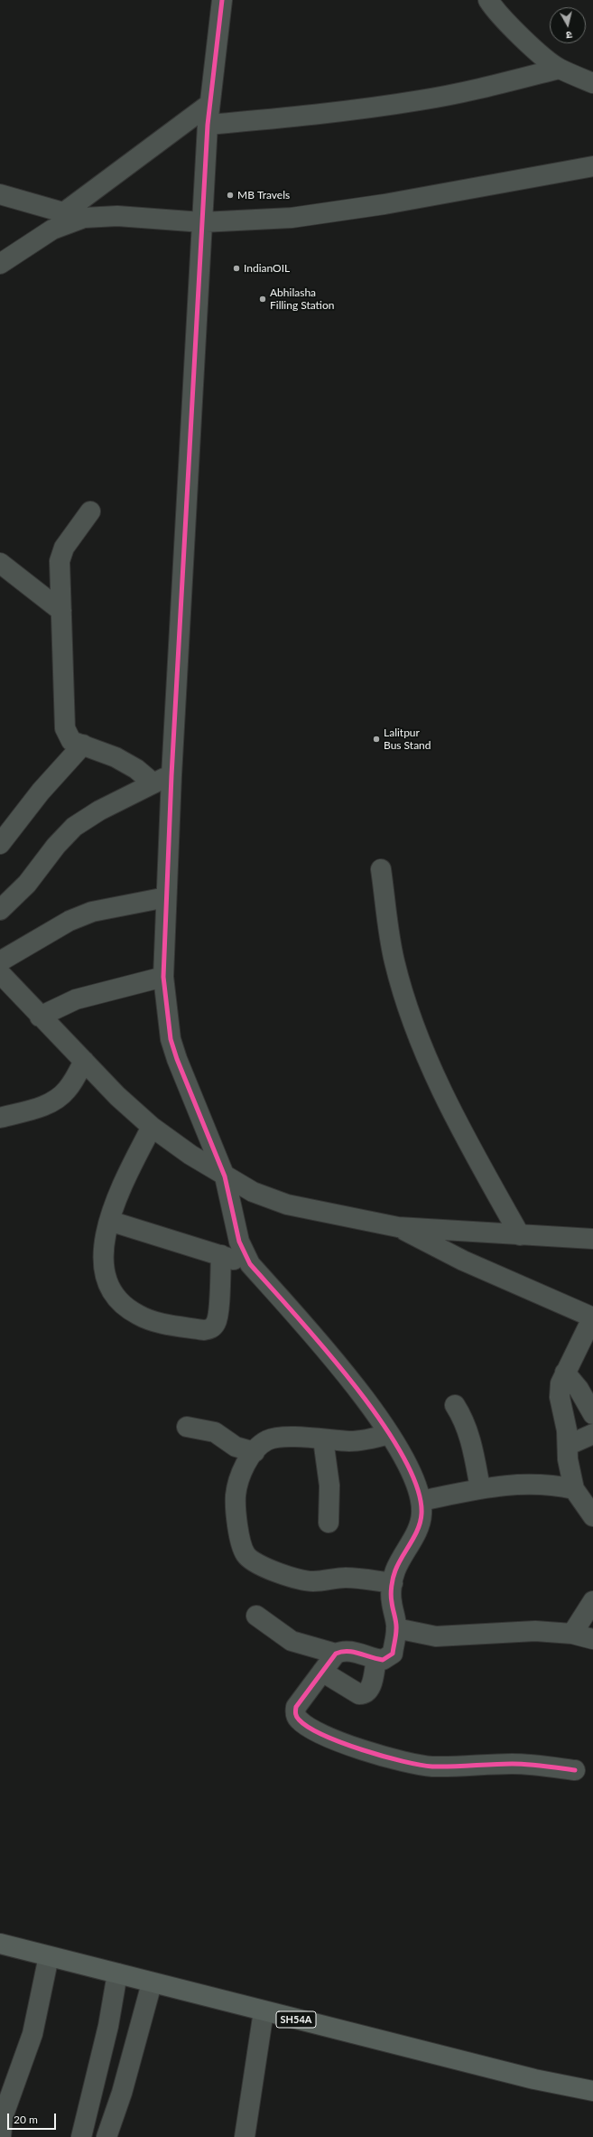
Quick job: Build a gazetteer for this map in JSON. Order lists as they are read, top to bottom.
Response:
{
  "streets": {
    "main road": ["SH54A"]
  },
  "places": [
    "MB Travels",
    "IndianOIL",
    "Abhilasha Filling Station",
    "Lalitpur Bus Stand"
  ],
  "scale_bar": "20 m",
  "north": "bottom"
}
